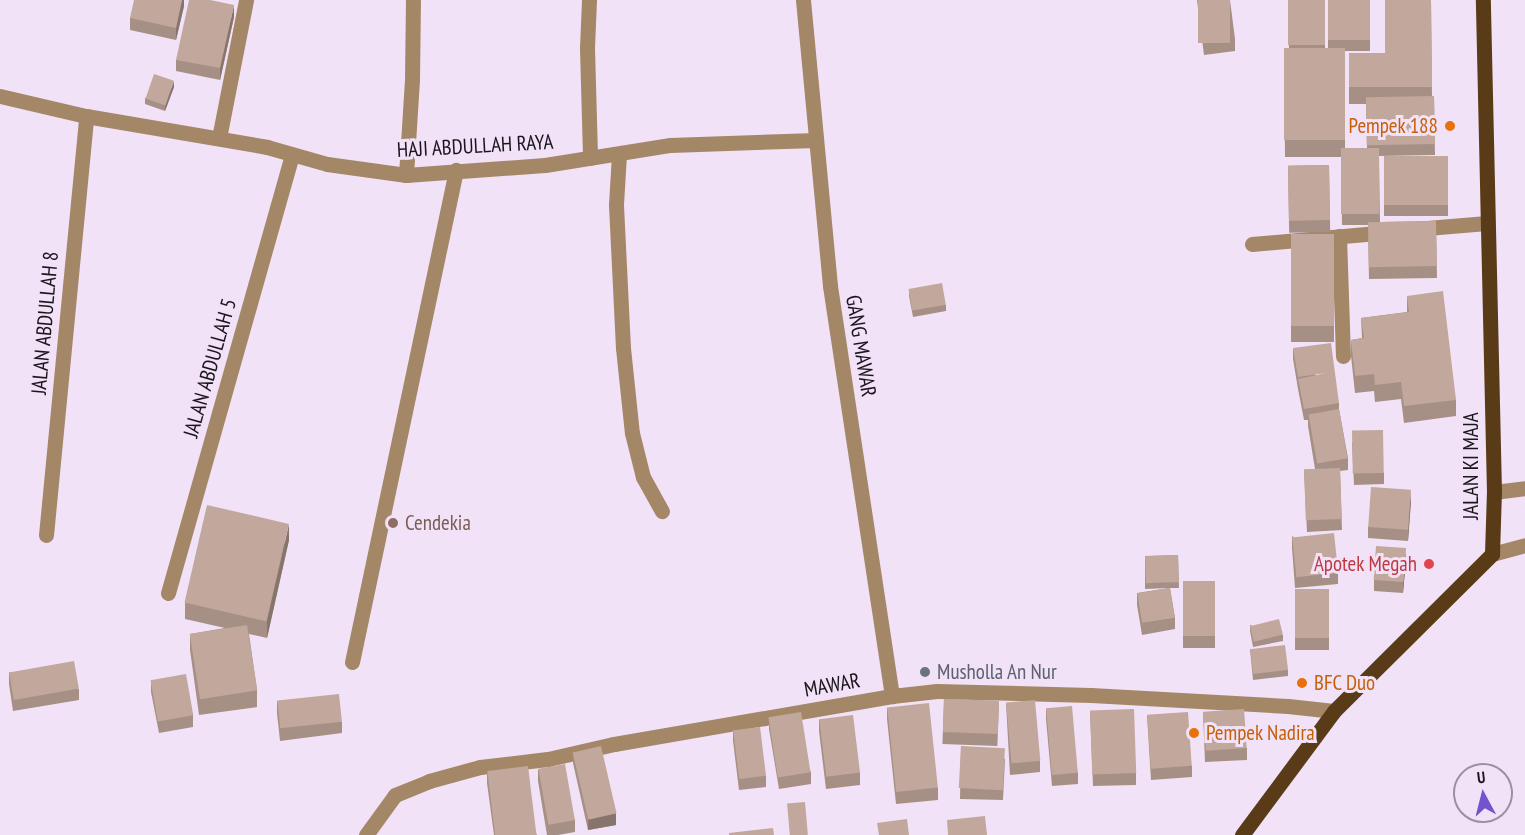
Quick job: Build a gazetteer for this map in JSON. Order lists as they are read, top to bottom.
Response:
{
  "streets": {
    "main road": ["JALAN KI MAJA"],
    "street": [
      "HAJI ABDULLAH RAYA",
      "JALAN ABDULLAH 8",
      "GANG MAWAR",
      "JALAN ABDULLAH 5",
      "MAWAR"
    ]
  },
  "crossings": [
    ["HAJI ABDULLAH RAYA", "JALAN ABDULLAH 8"],
    ["HAJI ABDULLAH RAYA", "GANG MAWAR"],
    ["HAJI ABDULLAH RAYA", "JALAN ABDULLAH 5"],
    ["GANG MAWAR", "MAWAR"]
  ],
  "places": [
    "Pempek 188",
    "Cendekia",
    "Apotek Megah",
    "Musholla An Nur",
    "BFC Duo",
    "Pempek Nadira"
  ],
  "north": "top"
}
